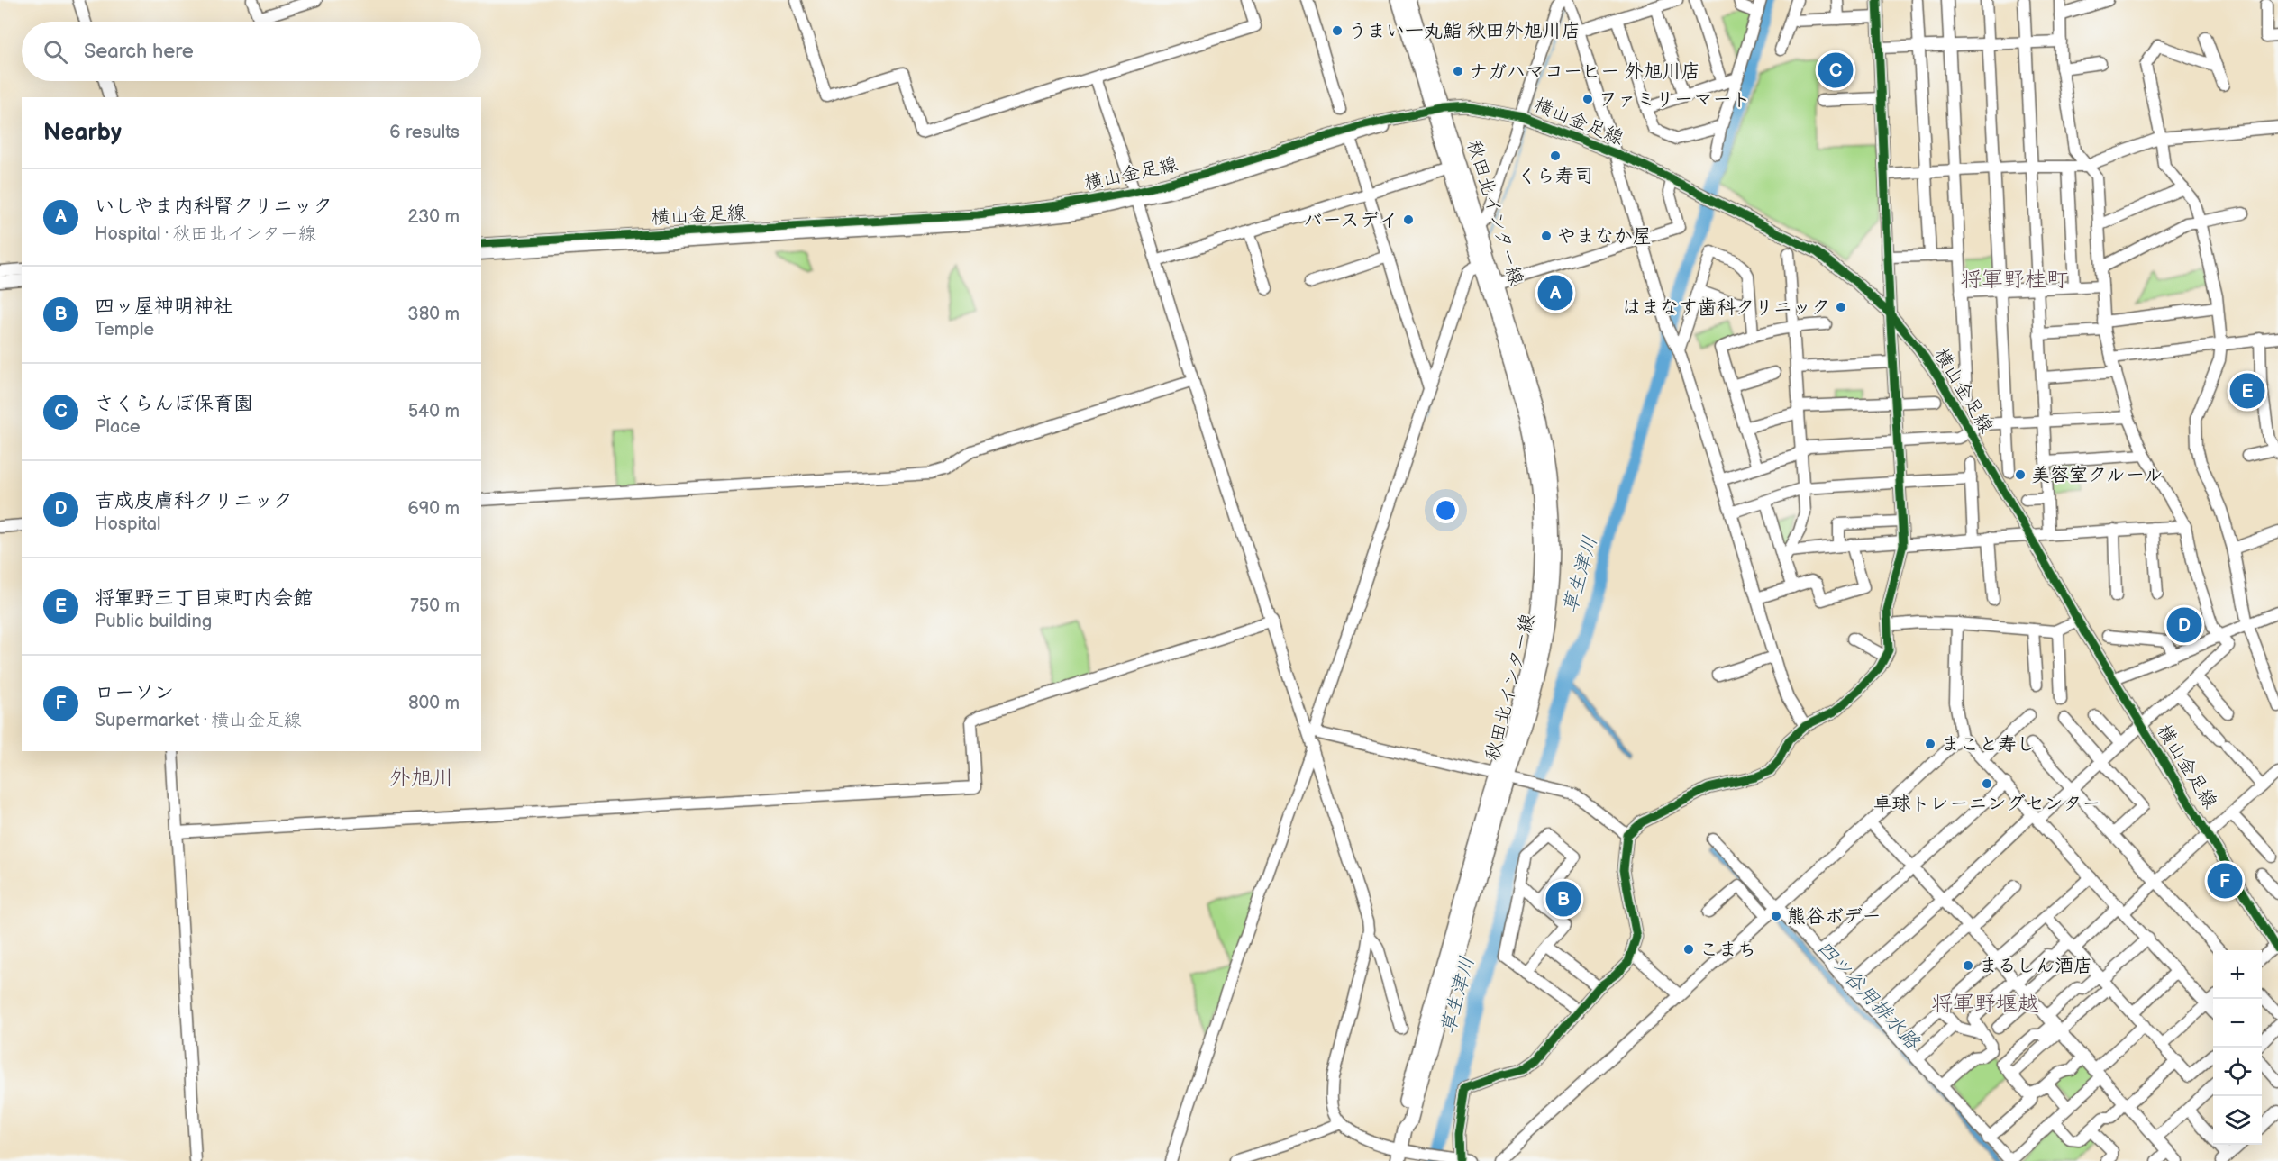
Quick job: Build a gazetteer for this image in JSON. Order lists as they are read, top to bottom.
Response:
{
  "streets": {
    "main road": ["秋田北インター線"],
    "street": ["横山金足線"]
  },
  "crossings": [
    ["横山金足線", "秋田北インター線"]
  ],
  "districts": ["将軍野桂町", "外旭川", "将軍野堰越"],
  "water": ["草生津川", "四ツ谷用排水路"],
  "places": [
    "うまい一丸鮨 秋田外旭川店",
    "ナガハマコーヒー 外旭川店",
    "ファミリーマート",
    "くら寿司",
    "バースデイ",
    "やまなか屋",
    "はまなす歯科クリニック",
    "美容室クルール",
    "まこと寿し",
    "卓球トレーニングセンター",
    "熊谷ボデー",
    "こまち",
    "まるしん酒店"
  ],
  "page": {
    "search": "Search here",
    "pins": [
      "C",
      "A",
      "E",
      "D",
      "F",
      "B"
    ],
    "heading": ["Nearby", "6 results"],
    "list": [
      {
        "mark": "A",
        "name": "いしやま内科腎クリニック",
        "note": "Hospital · 秋田北インター線",
        "value": "230 m"
      },
      {
        "mark": "B",
        "name": "四ッ屋神明神社",
        "note": "Temple",
        "value": "380 m"
      },
      {
        "mark": "C",
        "name": "さくらんぼ保育園",
        "note": "Place",
        "value": "540 m"
      },
      {
        "mark": "D",
        "name": "吉成皮膚科クリニック",
        "note": "Hospital",
        "value": "690 m"
      },
      {
        "mark": "E",
        "name": "将軍野三丁目東町内会館",
        "note": "Public building",
        "value": "750 m"
      },
      {
        "mark": "F",
        "name": "ローソン",
        "note": "Supermarket · 横山金足線",
        "value": "800 m"
      }
    ],
    "map_buttons": ["+", "−"]
  }
}
